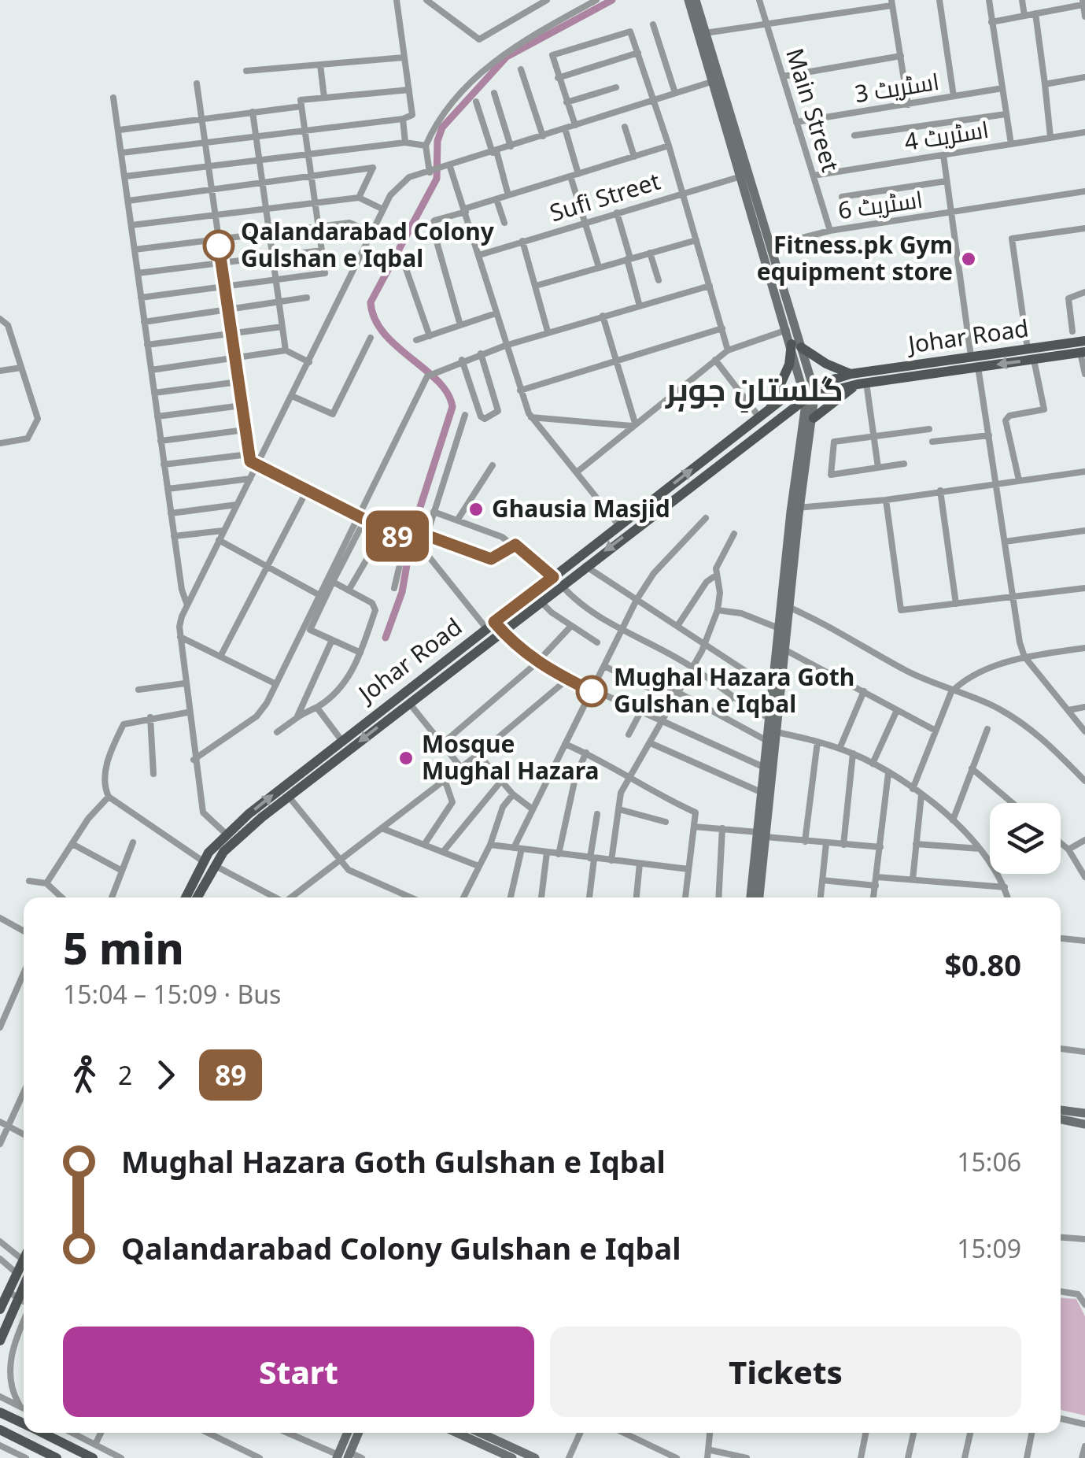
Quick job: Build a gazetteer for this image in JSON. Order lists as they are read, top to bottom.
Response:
{
  "streets": {
    "main road": ["Johar Road"],
    "street": [
      "اسٹریٹ 3",
      "Main Street",
      "اسٹریٹ 4",
      "Sufi Street",
      "اسٹریٹ 6"
    ]
  },
  "crossings": [
    ["اسٹریٹ 3", "Main Street"],
    ["Main Street", "اسٹریٹ 4"],
    ["Main Street", "اسٹریٹ 6"]
  ],
  "districts": ["گلستانِ جوہر"],
  "places": [
    "Qalandarabad Colony Gulshan e Iqbal",
    "Fitness.pk Gym equipment store",
    "Ghausia Masjid",
    "Mughal Hazara Goth Gulshan e Iqbal",
    "Mosque Mughal Hazara"
  ],
  "lines": ["bus line 89"],
  "page": {
    "on_map": "89",
    "heading": ["5 min", "15:04 – 15:09 · Bus", "$0.80"],
    "legs": ["2", "89"],
    "list": [
      {
        "name": "Mughal Hazara Goth Gulshan e Iqbal",
        "value": "15:06"
      },
      {
        "name": "Qalandarabad Colony Gulshan e Iqbal",
        "value": "15:09"
      }
    ],
    "buttons": ["Start", "Tickets"]
  }
}
